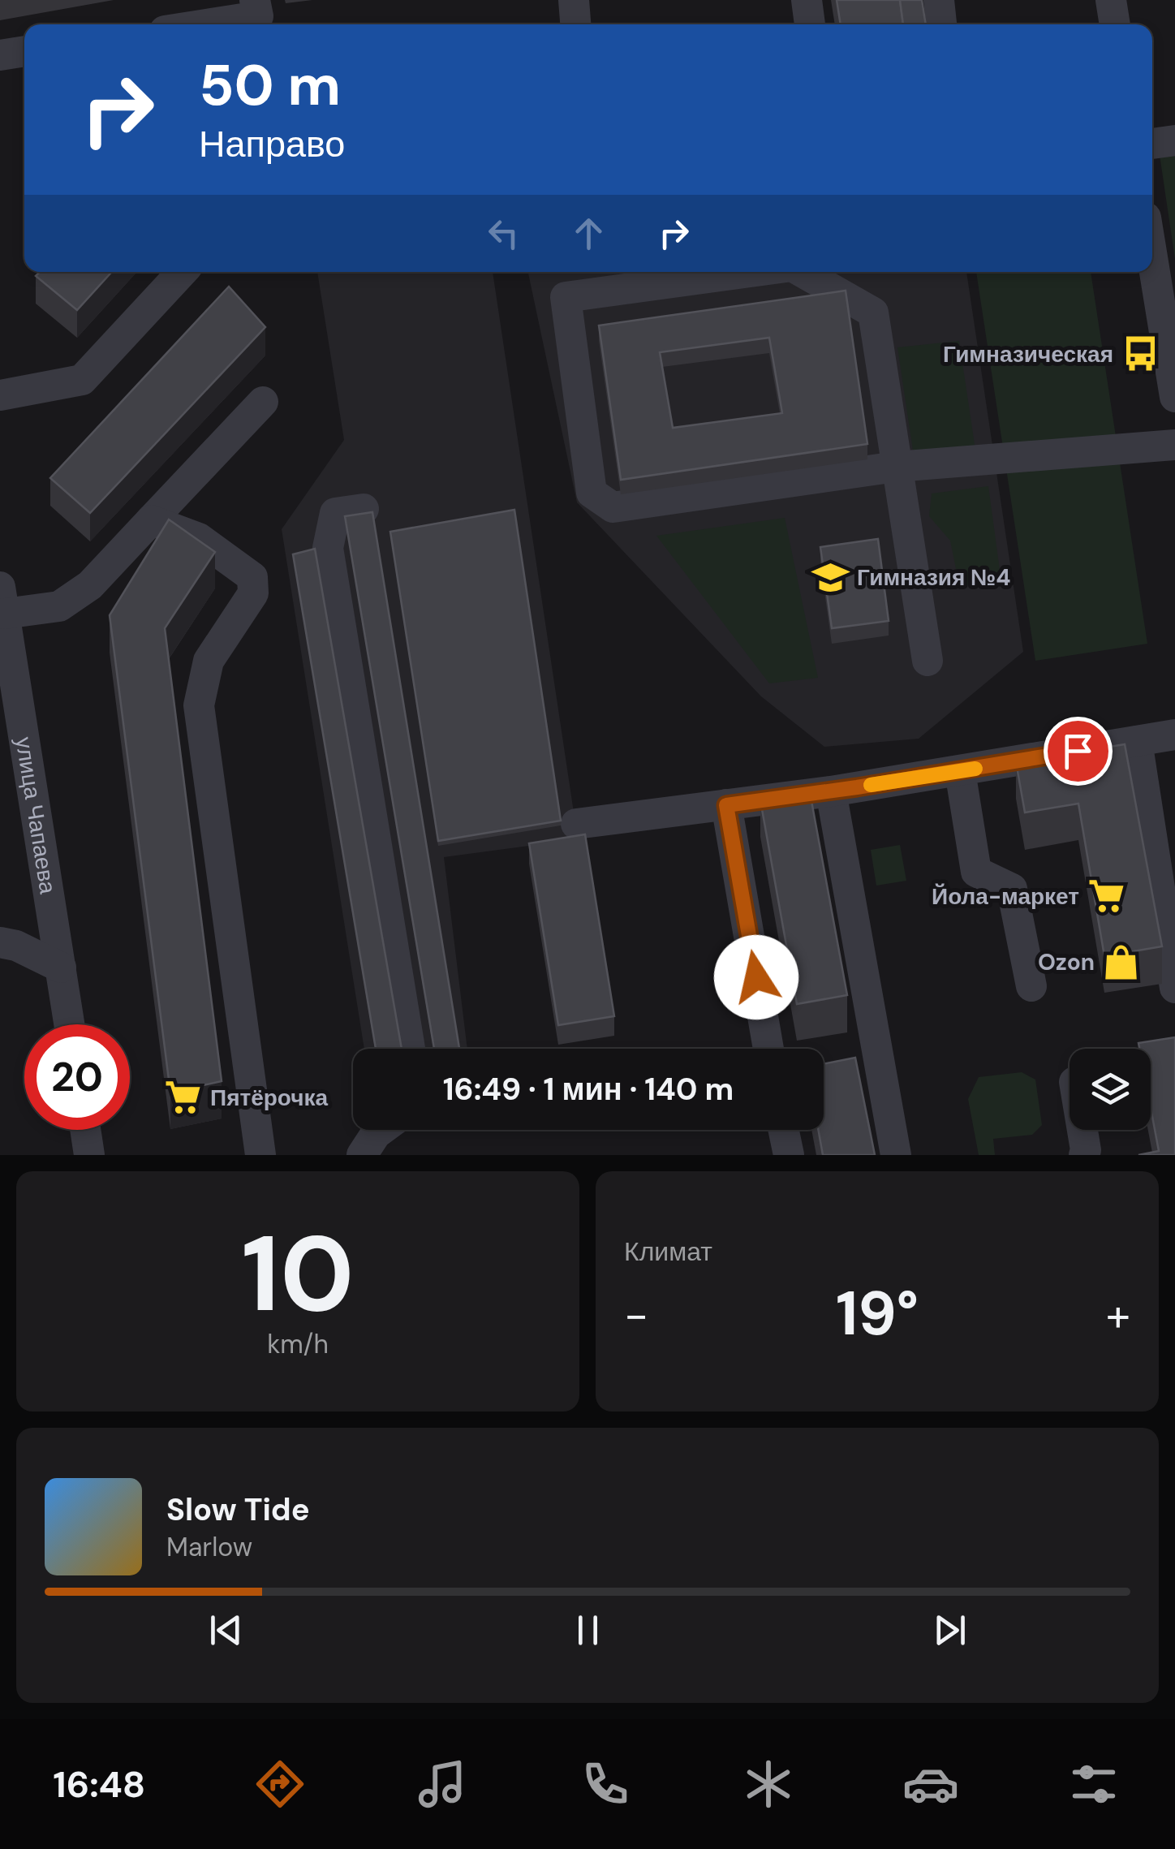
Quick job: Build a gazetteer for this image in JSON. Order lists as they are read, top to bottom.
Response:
{
  "streets": {
    "street": ["улица Чапаева"]
  },
  "places": {
    "bus stop": ["Гимназическая"],
    "school or university": ["Гимназия №4"],
    "supermarket": ["Йола-маркет", "Пятёрочка"],
    "shop": ["Ozon"]
  },
  "page": {
    "turn": ["50 m", "Направо"],
    "limit": "20",
    "trip": "16:49 · 1 мин · 140 m",
    "tile": [
      ["10", "km/h"],
      "Климат"
    ],
    "heat": ["−", "19°", "+"],
    "song": ["Slow Tide", "Marlow"],
    "tabs": "16:48"
  }
}
